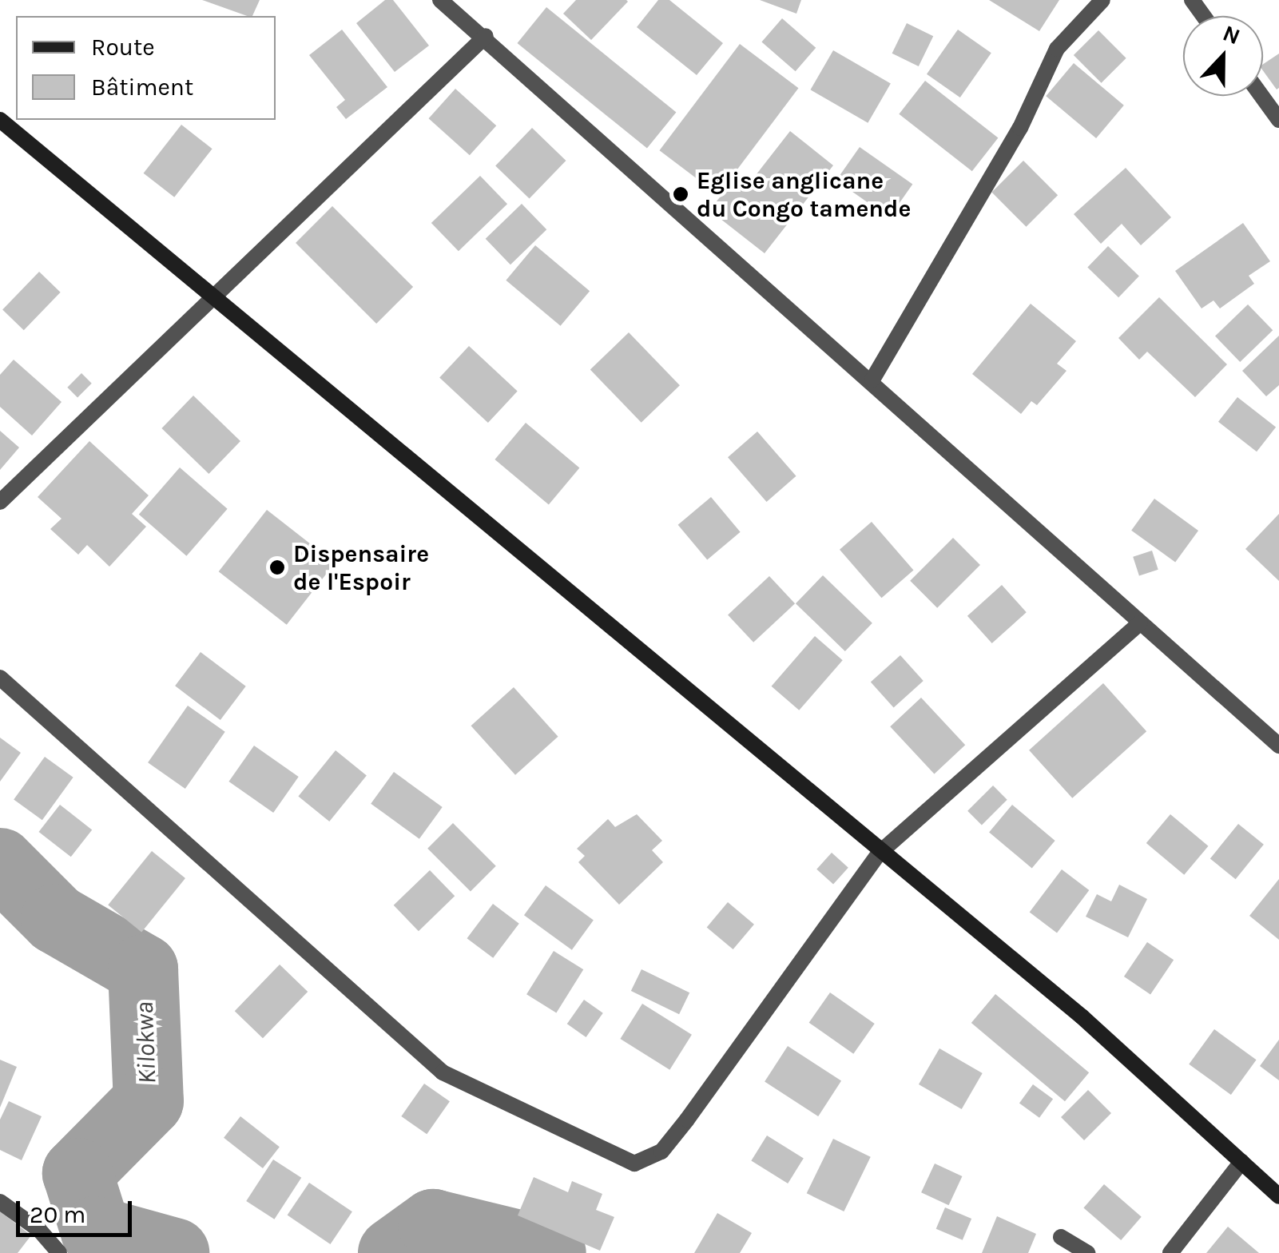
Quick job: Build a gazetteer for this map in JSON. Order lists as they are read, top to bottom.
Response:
{
  "water": ["Kilokwa"],
  "places": ["Eglise anglicane du Congo tamende", "Dispensaire de l'Espoir"],
  "legend": ["Route", "Bâtiment"],
  "scale_bar": "20 m",
  "north": "top"
}
